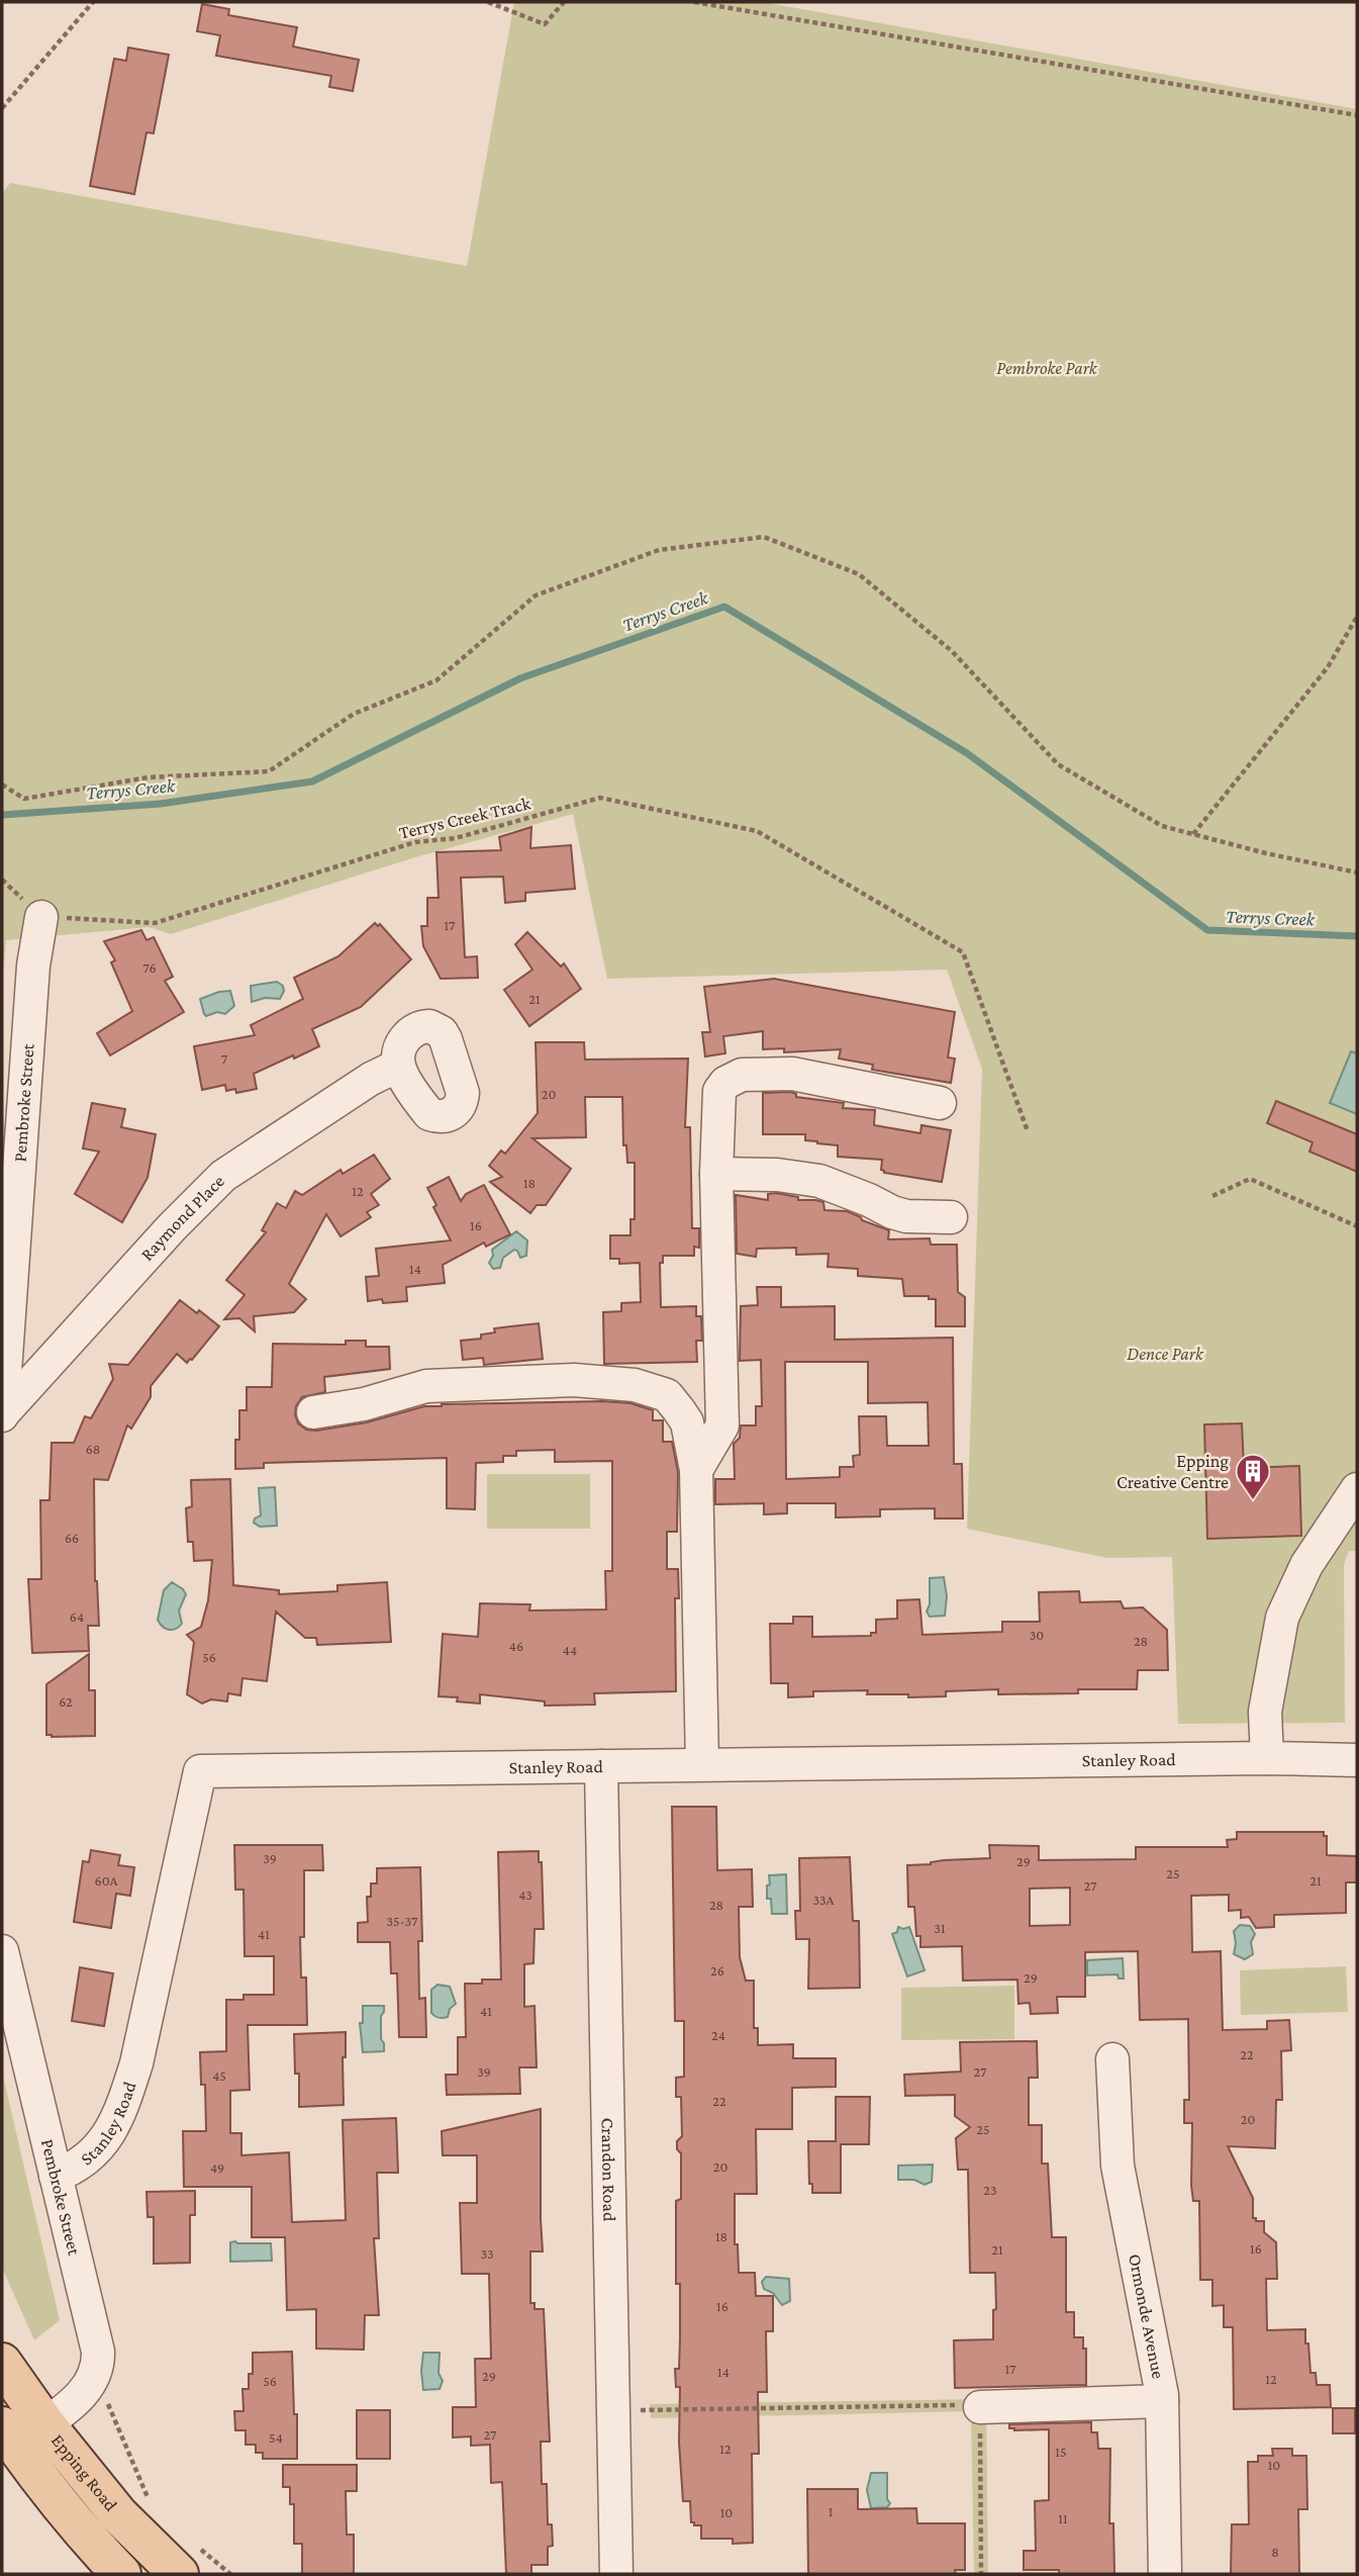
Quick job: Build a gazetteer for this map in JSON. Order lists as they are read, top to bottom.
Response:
{
  "streets": {
    "main road": ["Epping Road"],
    "street": [
      "Pembroke Street",
      "Raymond Place",
      "Stanley Road",
      "Crandon Road",
      "Ormonde Avenue"
    ],
    "path": ["Terrys Creek Track"]
  },
  "crossings": [
    ["Terrys Creek Track", "Pembroke Street"],
    ["Pembroke Street", "Raymond Place"],
    ["Pembroke Street", "Stanley Road"],
    ["Pembroke Street", "Epping Road"],
    ["Stanley Road", "Crandon Road"]
  ],
  "water": ["Terrys Creek"],
  "parks": ["Pembroke Park", "Dence Park"],
  "places": {
    "building": ["Epping Creative Centre"]
  },
  "house_numbers": [
    "17",
    "76",
    "21",
    "7",
    "20",
    "18",
    "12",
    "16",
    "14",
    "68",
    "66",
    "64",
    "30",
    "28",
    "46",
    "44",
    "56",
    "62",
    "39",
    "29",
    "25",
    "60A",
    "21",
    "27",
    "43",
    "33A",
    "28",
    "35-37",
    "31",
    "41",
    "26",
    "29",
    "41",
    "24",
    "22",
    "39",
    "27",
    "45",
    "22",
    "20",
    "25",
    "20",
    "49",
    "23",
    "18",
    "16",
    "21",
    "33",
    "16",
    "17",
    "14",
    "29",
    "12",
    "56",
    "27",
    "54",
    "12",
    "15",
    "10",
    "1",
    "10",
    "11",
    "8"
  ]
}
